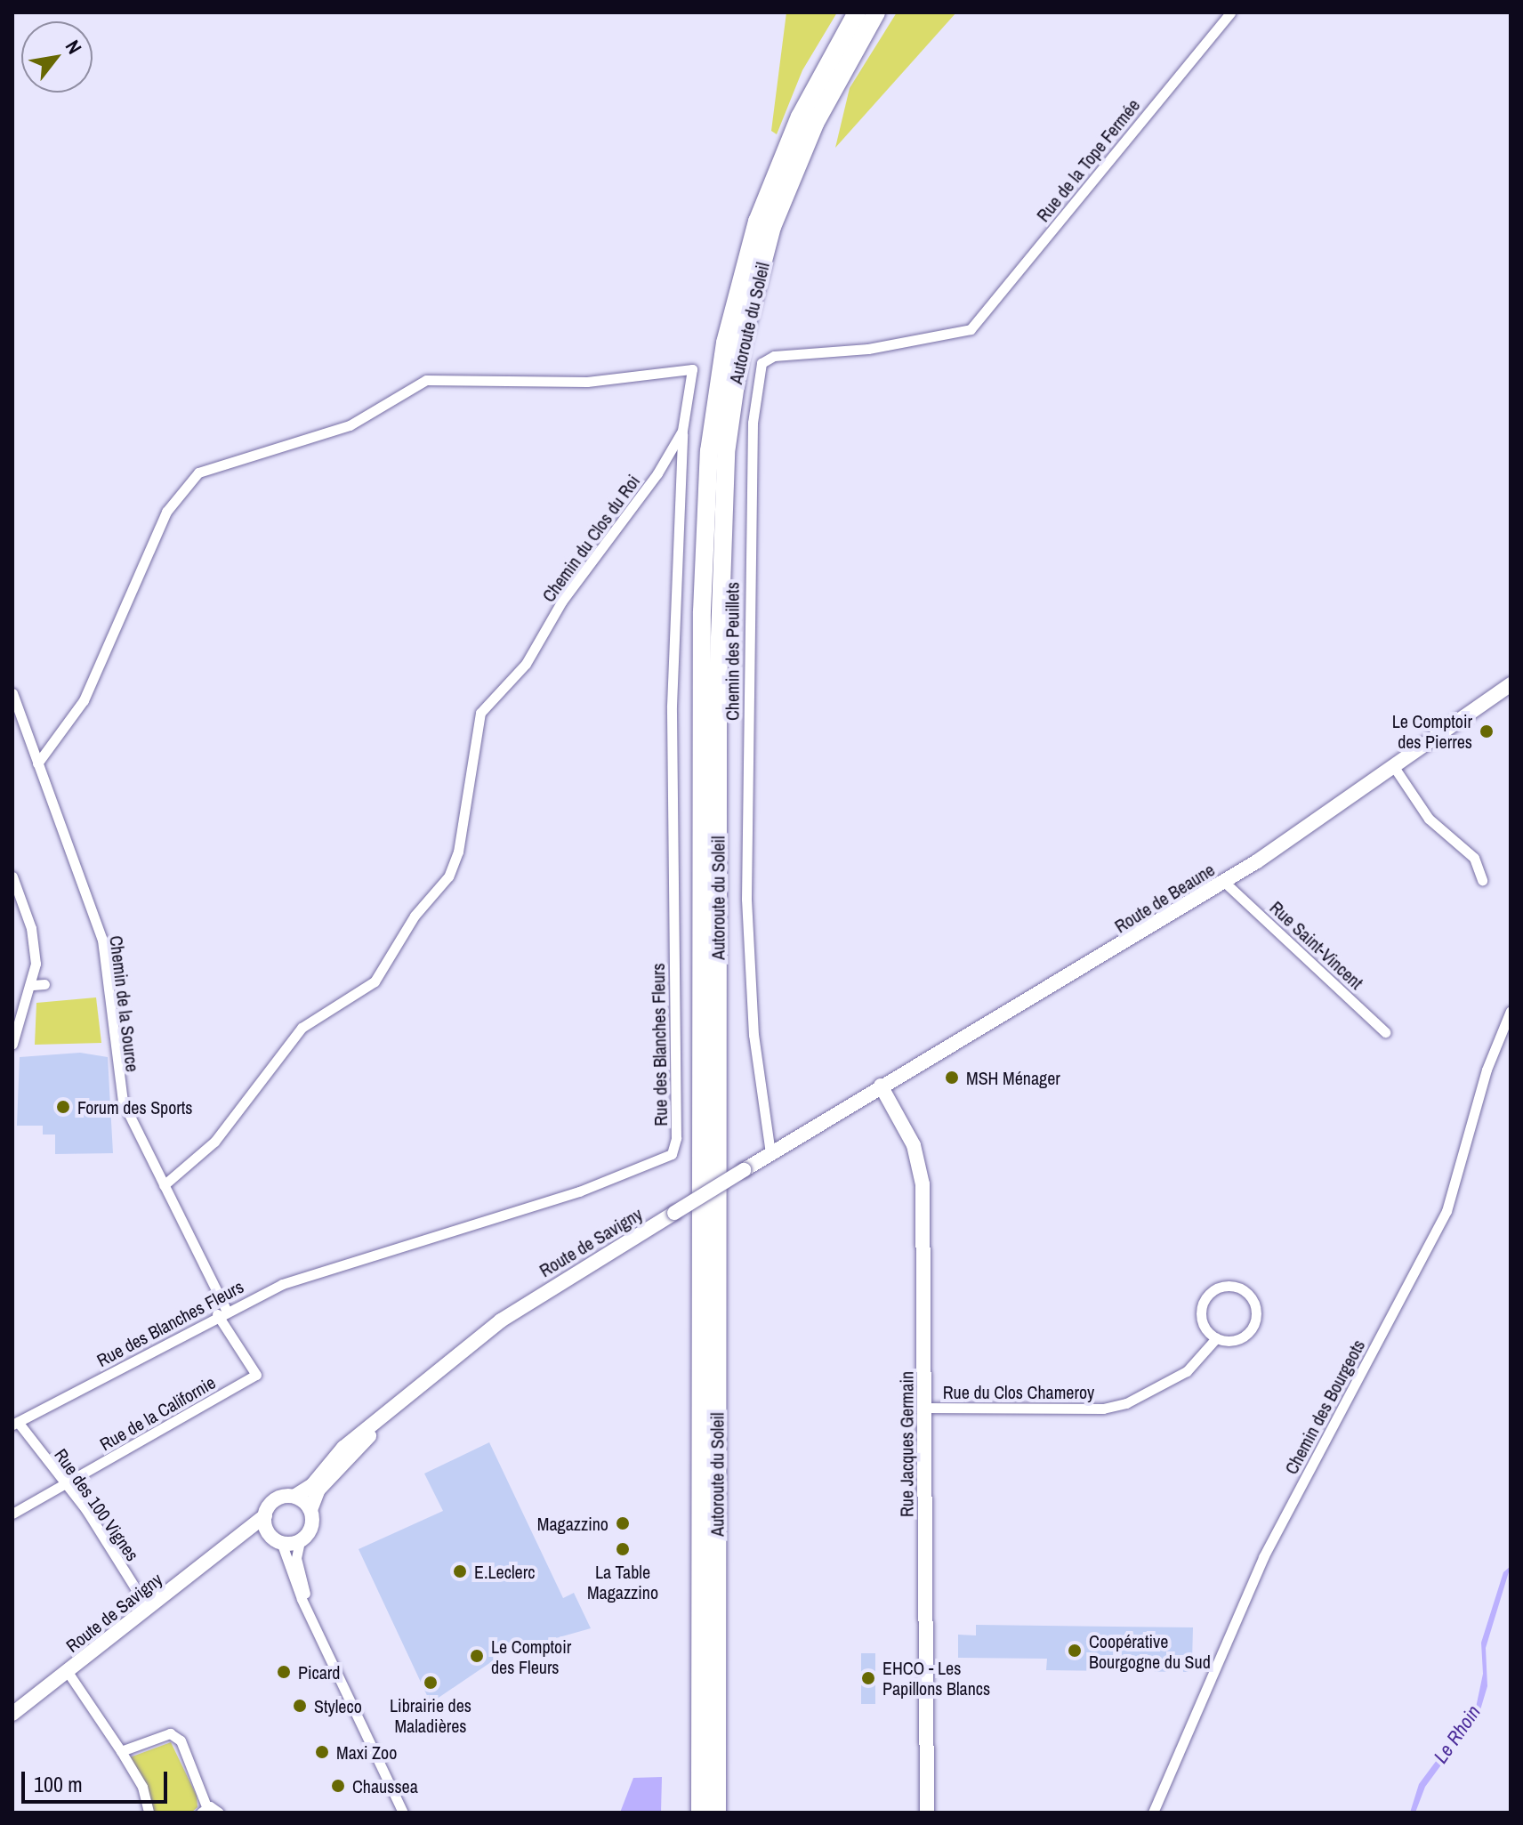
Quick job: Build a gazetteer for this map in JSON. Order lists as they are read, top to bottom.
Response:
{
  "streets": {
    "highway": ["Autoroute du Soleil"],
    "main road": ["Route de Beaune", "Route de Savigny", "Rue Jacques Germain"],
    "street": [
      "Rue de la Tope Fermée",
      "Chemin du Clos du Roi",
      "Chemin des Peuillets",
      "Rue Saint-Vincent",
      "Chemin de la Source",
      "Rue des Blanches Fleurs",
      "Rue du Clos Chameroy",
      "Chemin des Bourgeots",
      "Rue de la Californie",
      "Rue des 100 Vignes"
    ]
  },
  "crossings": [
    ["Rue de la Tope Fermée", "Chemin des Peuillets"],
    ["Chemin du Clos du Roi", "Chemin de la Source"],
    ["Chemin du Clos du Roi", "Rue des Blanches Fleurs"],
    ["Chemin des Peuillets", "Route de Savigny"],
    ["Route de Beaune", "Rue Saint-Vincent"],
    ["Route de Beaune", "Route de Savigny"],
    ["Route de Beaune", "Rue Jacques Germain"],
    ["Chemin de la Source", "Rue des Blanches Fleurs"],
    ["Chemin de la Source", "Rue de la Californie"],
    ["Rue des Blanches Fleurs", "Rue de la Californie"],
    ["Rue des Blanches Fleurs", "Rue des 100 Vignes"],
    ["Route de Savigny", "Rue des 100 Vignes"],
    ["Rue du Clos Chameroy", "Rue Jacques Germain"],
    ["Rue de la Californie", "Rue des 100 Vignes"]
  ],
  "water": ["Le Rhoin"],
  "places": [
    "Le Comptoir des Pierres",
    "MSH Ménager",
    "Forum des Sports",
    "Magazzino",
    "La Table Magazzino",
    "E.Leclerc",
    "Coopérative Bourgogne du Sud",
    "Le Comptoir des Fleurs",
    "Picard",
    "EHCO - Les Papillons Blancs",
    "Librairie des Maladières",
    "Styleco",
    "Maxi Zoo",
    "Chaussea"
  ],
  "scale_bar": "100 m",
  "north": "top right"
}
